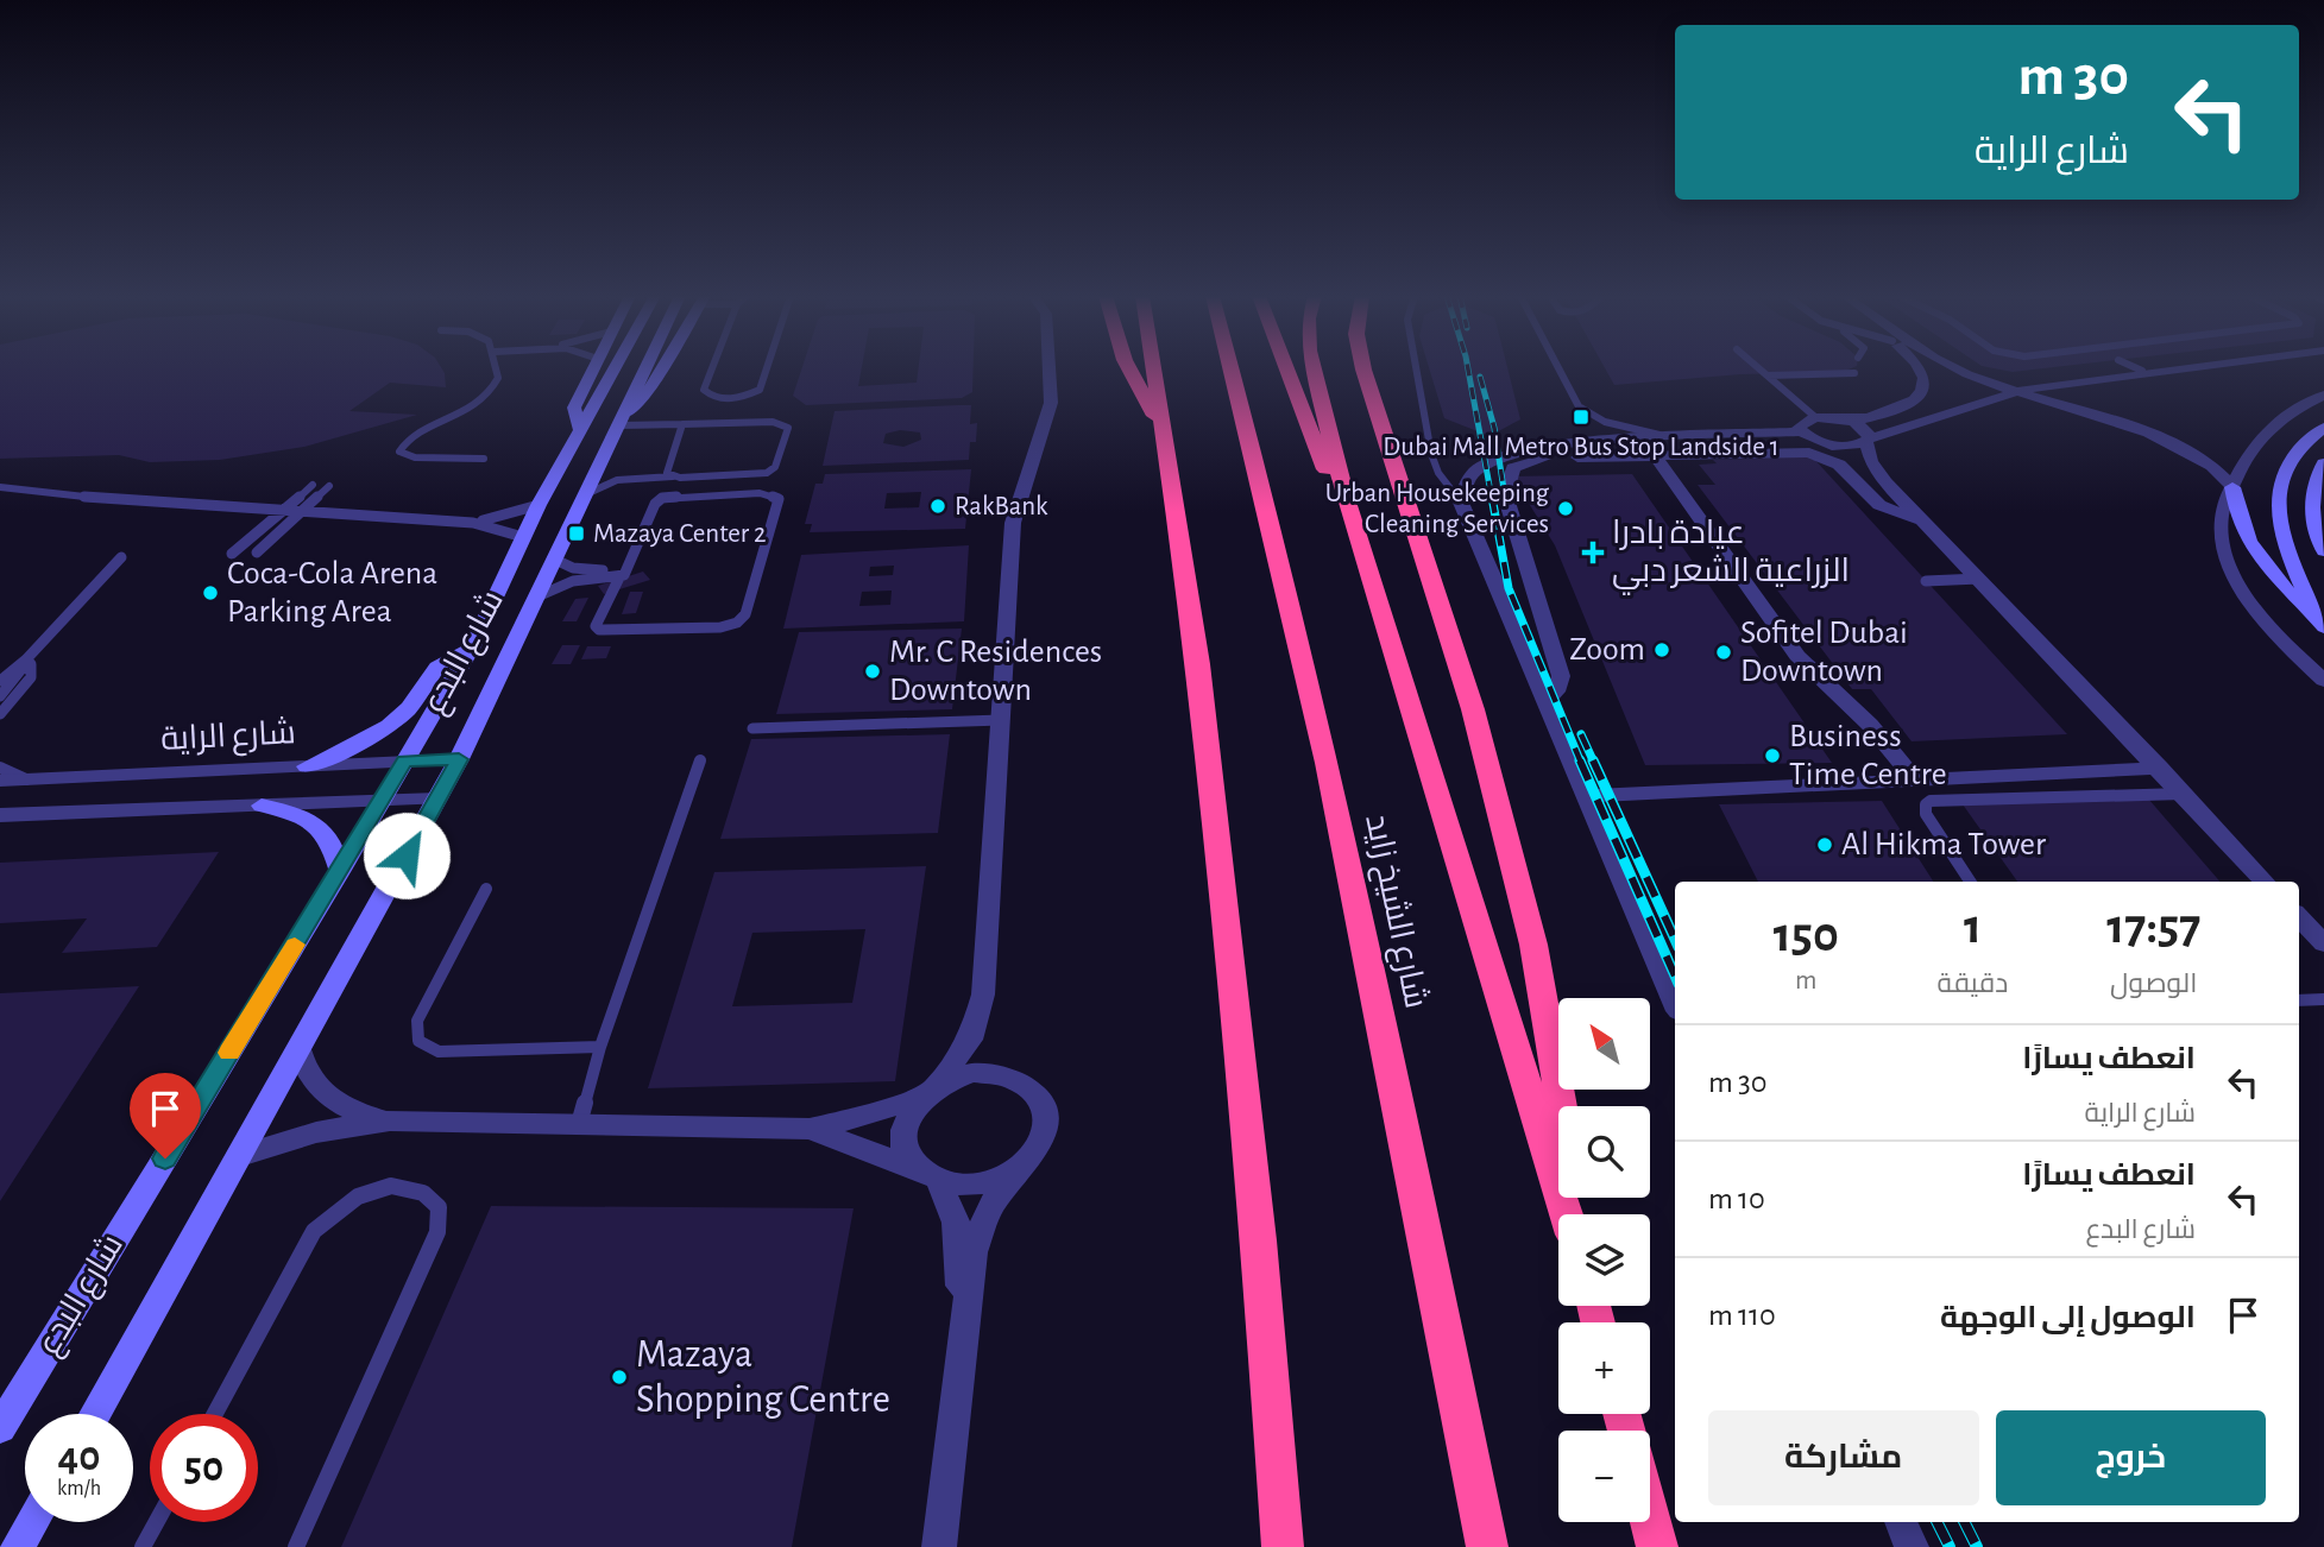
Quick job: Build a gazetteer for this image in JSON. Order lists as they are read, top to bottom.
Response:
{
  "streets": {
    "highway": ["شارع الشيخ زايد"],
    "main road": ["شارع البدع"],
    "street": ["شارع الراية"]
  },
  "crossings": [
    ["شارع البدع", "شارع الراية"]
  ],
  "places": {
    "transit": ["Dubai Mall Metro Bus Stop Landside 1", "Mazaya Center 2"],
    "other": [
      "RakBank",
      "Urban Housekeeping Cleaning Services",
      "Coca-Cola Arena Parking Area",
      "Zoom",
      "Sofitel Dubai Downtown",
      "Mr. C Residences Downtown",
      "Business Time Centre",
      "Al Hikma Tower",
      "Mazaya Shopping Centre"
    ],
    "health": ["عيادة بادرا الزراعية الشعر دبي"]
  },
  "north": "top left",
  "page": {
    "turn": ["30 m", "شارع الراية"],
    "eta": [
      "17:57",
      "الوصول",
      "1",
      "دقيقة",
      "150",
      "m"
    ],
    "map_buttons": ["+", "−"],
    "list": [
      {
        "name": "انعطف يسارًا",
        "note": "شارع الراية",
        "value": "30 m"
      },
      {
        "name": "انعطف يسارًا",
        "note": "شارع البدع",
        "value": "10 m"
      },
      {
        "name": "الوصول إلى الوجهة",
        "value": "110 m"
      }
    ],
    "buttons": ["خروج", "مشاركة"],
    "speed": "40 km/h",
    "limit": "50"
  }
}
